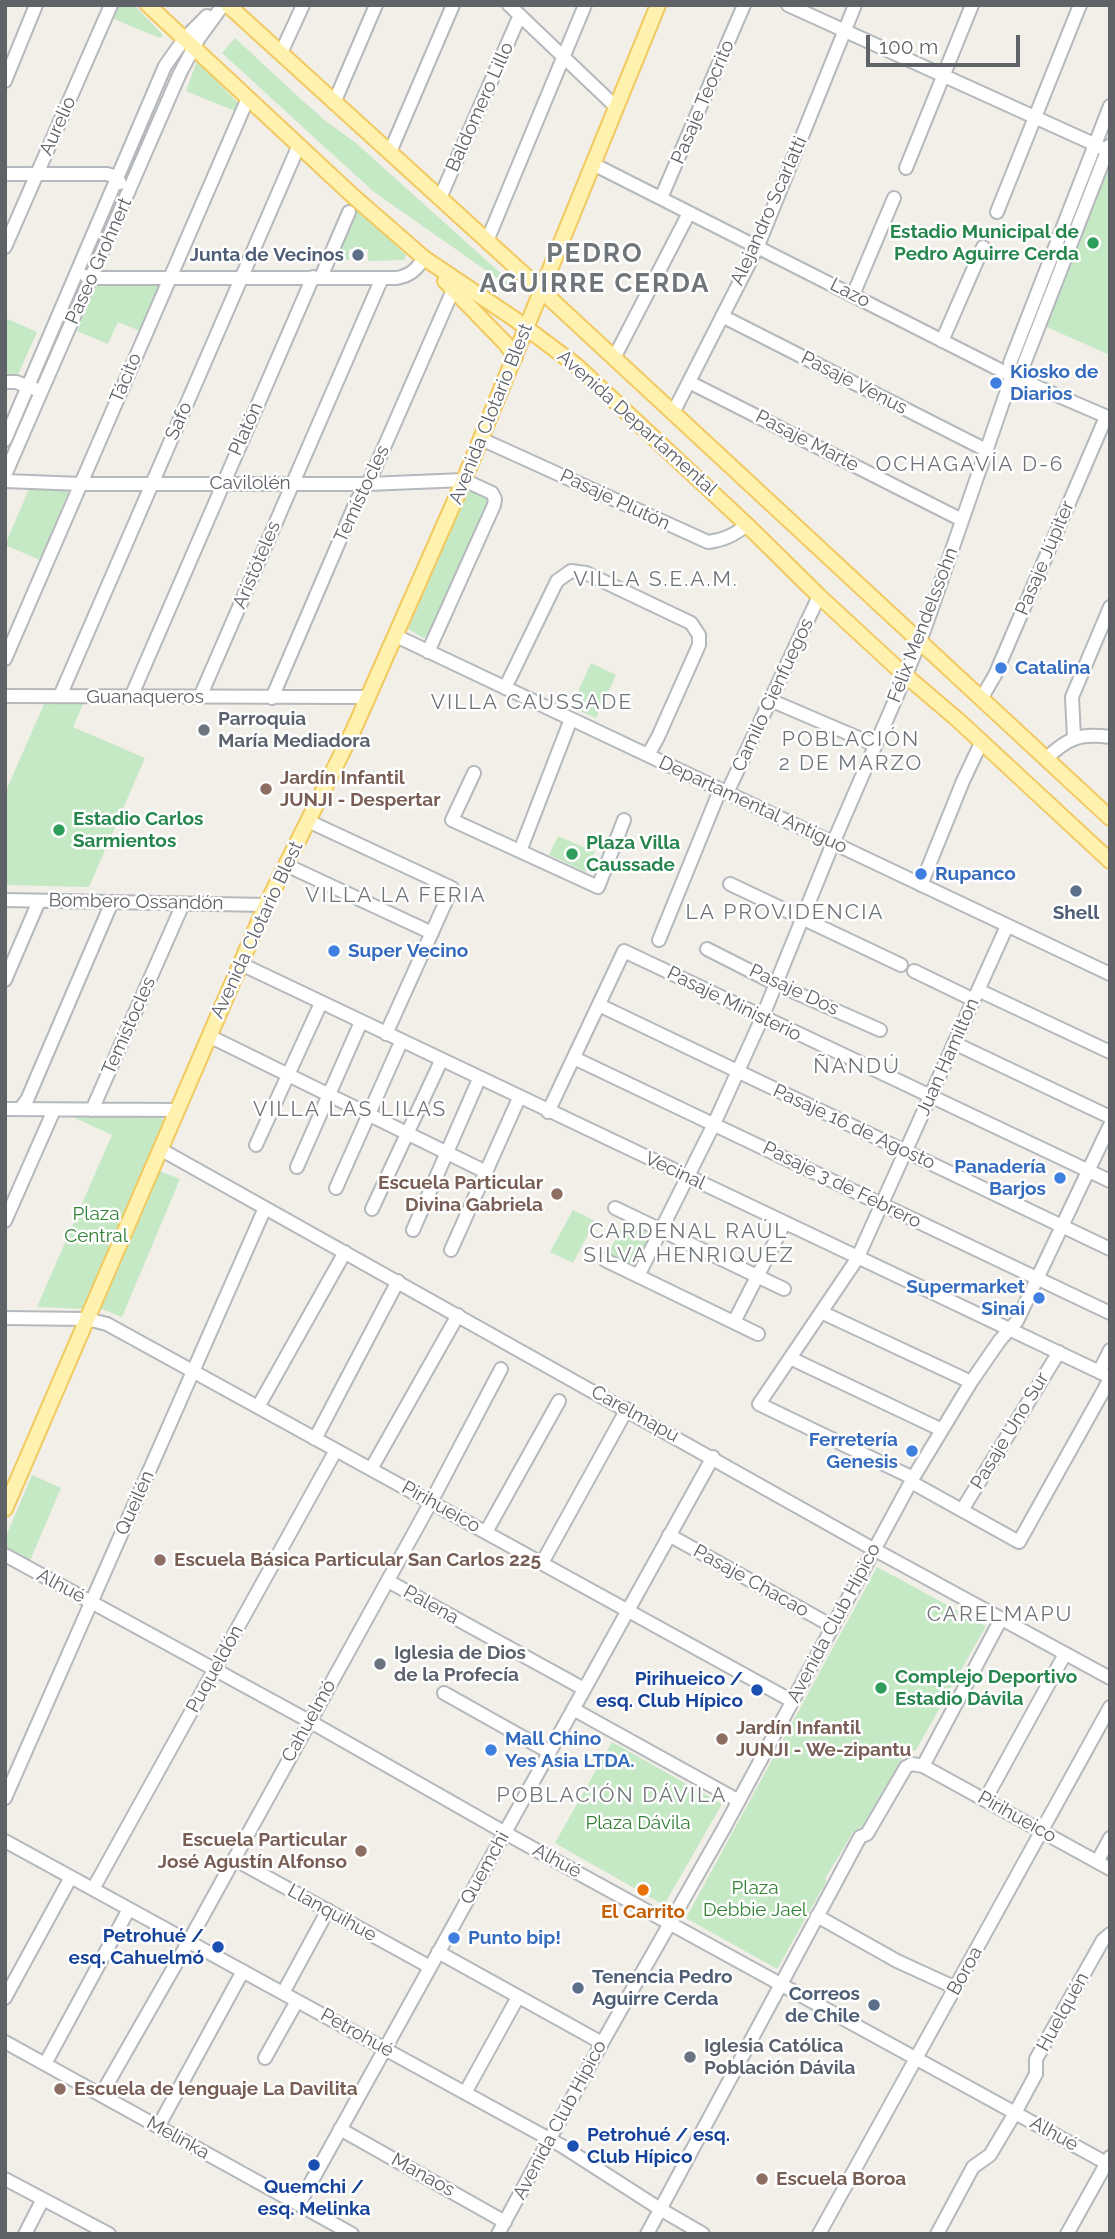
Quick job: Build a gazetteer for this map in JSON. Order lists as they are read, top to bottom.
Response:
{
  "streets": {
    "main road": ["Avenida Clotario Blest", "Avenida Departamental"],
    "street": [
      "Pasaje Teocrito",
      "Baldomero Lillo",
      "Aurelio",
      "Alejandro Scarlatti",
      "Paseo Grohnert",
      "Lazo",
      "Tácito",
      "Pasaje Venus",
      "Safo",
      "Platón",
      "Pasaje Marte",
      "Cavilolén",
      "Temístocles",
      "Pasaje Plutón",
      "Pasaje Júpiter",
      "Aristóteles",
      "Félix Mendelssohn",
      "Camilo Cienfuegos",
      "Guanaqueros",
      "Departamental Antiguo",
      "Bombero Ossandón",
      "Pasaje Dos",
      "Pasaje Ministerio",
      "Juan Hamilton",
      "Pasaje 16 de Agosto",
      "Vecinal",
      "Pasaje 3 de Febrero",
      "Carelmapu",
      "Pasaje Uno Sur",
      "Queilén",
      "Pirihueico",
      "Pasaje Chacao",
      "Alhué",
      "Palena",
      "Avenida Club Hípico",
      "Puqueldón",
      "Cahuelmó",
      "Quemchi",
      "Llanquihue",
      "Boroa",
      "Huelquén",
      "Petrohué",
      "Melinka",
      "Manaos"
    ]
  },
  "crossings": [
    ["Pasaje Teocrito", "Lazo"],
    ["Baldomero Lillo", "Avenida Departamental"],
    ["Alejandro Scarlatti", "Lazo"],
    ["Alejandro Scarlatti", "Pasaje Venus"],
    ["Alejandro Scarlatti", "Avenida Departamental"],
    ["Alejandro Scarlatti", "Pasaje Marte"],
    ["Paseo Grohnert", "Avenida Departamental"],
    ["Lazo", "Avenida Clotario Blest"],
    ["Lazo", "Pasaje Júpiter"],
    ["Lazo", "Félix Mendelssohn"],
    ["Tácito", "Avenida Departamental"],
    ["Tácito", "Cavilolén"],
    ["Pasaje Venus", "Félix Mendelssohn"],
    ["Avenida Clotario Blest", "Avenida Departamental"],
    ["Avenida Clotario Blest", "Cavilolén"],
    ["Avenida Clotario Blest", "Pasaje Plutón"],
    ["Avenida Clotario Blest", "Guanaqueros"],
    ["Avenida Clotario Blest", "Departamental Antiguo"],
    ["Avenida Clotario Blest", "Bombero Ossandón"],
    ["Avenida Clotario Blest", "Vecinal"],
    ["Avenida Clotario Blest", "Carelmapu"],
    ["Avenida Clotario Blest", "Pirihueico"],
    ["Safo", "Avenida Departamental"],
    ["Safo", "Cavilolén"],
    ["Safo", "Guanaqueros"],
    ["Avenida Departamental", "Pasaje Plutón"],
    ["Avenida Departamental", "Pasaje Júpiter"],
    ["Avenida Departamental", "Félix Mendelssohn"],
    ["Avenida Departamental", "Camilo Cienfuegos"],
    ["Platón", "Cavilolén"],
    ["Platón", "Guanaqueros"],
    ["Pasaje Marte", "Félix Mendelssohn"],
    ["Cavilolén", "Temístocles"],
    ["Cavilolén", "Aristóteles"],
    ["Temístocles", "Guanaqueros"],
    ["Temístocles", "Bombero Ossandón"],
    ["Aristóteles", "Guanaqueros"],
    ["Félix Mendelssohn", "Departamental Antiguo"],
    ["Félix Mendelssohn", "Pasaje Dos"],
    ["Félix Mendelssohn", "Pasaje Ministerio"],
    ["Félix Mendelssohn", "Pasaje 16 de Agosto"],
    ["Félix Mendelssohn", "Vecinal"],
    ["Félix Mendelssohn", "Pasaje 3 de Febrero"],
    ["Camilo Cienfuegos", "Departamental Antiguo"],
    ["Departamental Antiguo", "Juan Hamilton"],
    ["Pasaje Ministerio", "Juan Hamilton"],
    ["Pasaje Ministerio", "Pasaje 16 de Agosto"],
    ["Pasaje Ministerio", "Avenida Club Hípico"],
    ["Juan Hamilton", "Pasaje 16 de Agosto"],
    ["Juan Hamilton", "Vecinal"],
    ["Juan Hamilton", "Pasaje 3 de Febrero"],
    ["Juan Hamilton", "Avenida Club Hípico"],
    ["Pasaje 16 de Agosto", "Avenida Club Hípico"],
    ["Vecinal", "Pasaje Uno Sur"],
    ["Vecinal", "Avenida Club Hípico"],
    ["Pasaje 3 de Febrero", "Avenida Club Hípico"],
    ["Carelmapu", "Queilén"],
    ["Carelmapu", "Avenida Club Hípico"],
    ["Carelmapu", "Quemchi"],
    ["Queilén", "Pirihueico"],
    ["Queilén", "Alhué"],
    ["Pirihueico", "Avenida Club Hípico"],
    ["Pirihueico", "Puqueldón"],
    ["Pirihueico", "Cahuelmó"],
    ["Pirihueico", "Quemchi"],
    ["Pirihueico", "Boroa"],
    ["Pasaje Chacao", "Avenida Club Hípico"],
    ["Pasaje Chacao", "Quemchi"],
    ["Alhué", "Avenida Club Hípico"],
    ["Alhué", "Puqueldón"],
    ["Alhué", "Cahuelmó"],
    ["Alhué", "Quemchi"],
    ["Alhué", "Boroa"],
    ["Alhué", "Huelquén"],
    ["Palena", "Cahuelmó"],
    ["Palena", "Quemchi"],
    ["Avenida Club Hípico", "Petrohué"],
    ["Avenida Club Hípico", "Manaos"],
    ["Puqueldón", "Petrohué"],
    ["Cahuelmó", "Llanquihue"],
    ["Cahuelmó", "Petrohué"],
    ["Cahuelmó", "Melinka"],
    ["Quemchi", "Llanquihue"],
    ["Quemchi", "Petrohué"],
    ["Quemchi", "Melinka"],
    ["Quemchi", "Manaos"]
  ],
  "districts": [
    "PEDRO AGUIRRE CERDA",
    "OCHAGAVÍA D-6",
    "VILLA S.E.A.M.",
    "VILLA CAUSSADE",
    "POBLACIÓN 2 DE MARZO",
    "VILLA LA FERIA",
    "LA PROVIDENCIA",
    "ÑANDÚ",
    "VILLA LAS LILAS",
    "CARDENAL RAÚL SILVA HENRIQUEZ",
    "CARELMAPU",
    "POBLACIÓN DÁVILA"
  ],
  "parks": ["Plaza Central", "Plaza Dávila", "Plaza Debbie Jael"],
  "places": [
    "Estadio Municipal de Pedro Aguirre Cerda",
    "Junta de Vecinos",
    "Kiosko de Diarios",
    "Catalina",
    "Parroquia María Mediadora",
    "Jardín Infantil JUNJI - Despertar",
    "Estadio Carlos Sarmientos",
    "Plaza Villa Caussade",
    "Rupanco",
    "Shell",
    "Super Vecino",
    "Panadería Barjos",
    "Escuela Particular Divina Gabriela",
    "Supermarket Sinai",
    "Ferretería Genesis",
    "Escuela Básica Particular San Carlos 225",
    "Iglesia de Dios de la Profecía",
    "Complejo Deportivo Estadio Dávila",
    "Pirihueico / esq. Club Hípico",
    "Jardín Infantil JUNJI - We-zipantu",
    "Mall Chino Yes Asia LTDA.",
    "Escuela Particular José Agustín Alfonso",
    "El Carrito",
    "Punto bip!",
    "Petrohué / esq. Cahuelmó",
    "Tenencia Pedro Aguirre Cerda",
    "Correos de Chile",
    "Iglesia Católica Población Dávila",
    "Escuela de lenguaje La Davilita",
    "Petrohué / esq. Club Hípico",
    "Quemchi / esq. Melinka",
    "Escuela Boroa"
  ],
  "scale_bar": "100 m"
}
